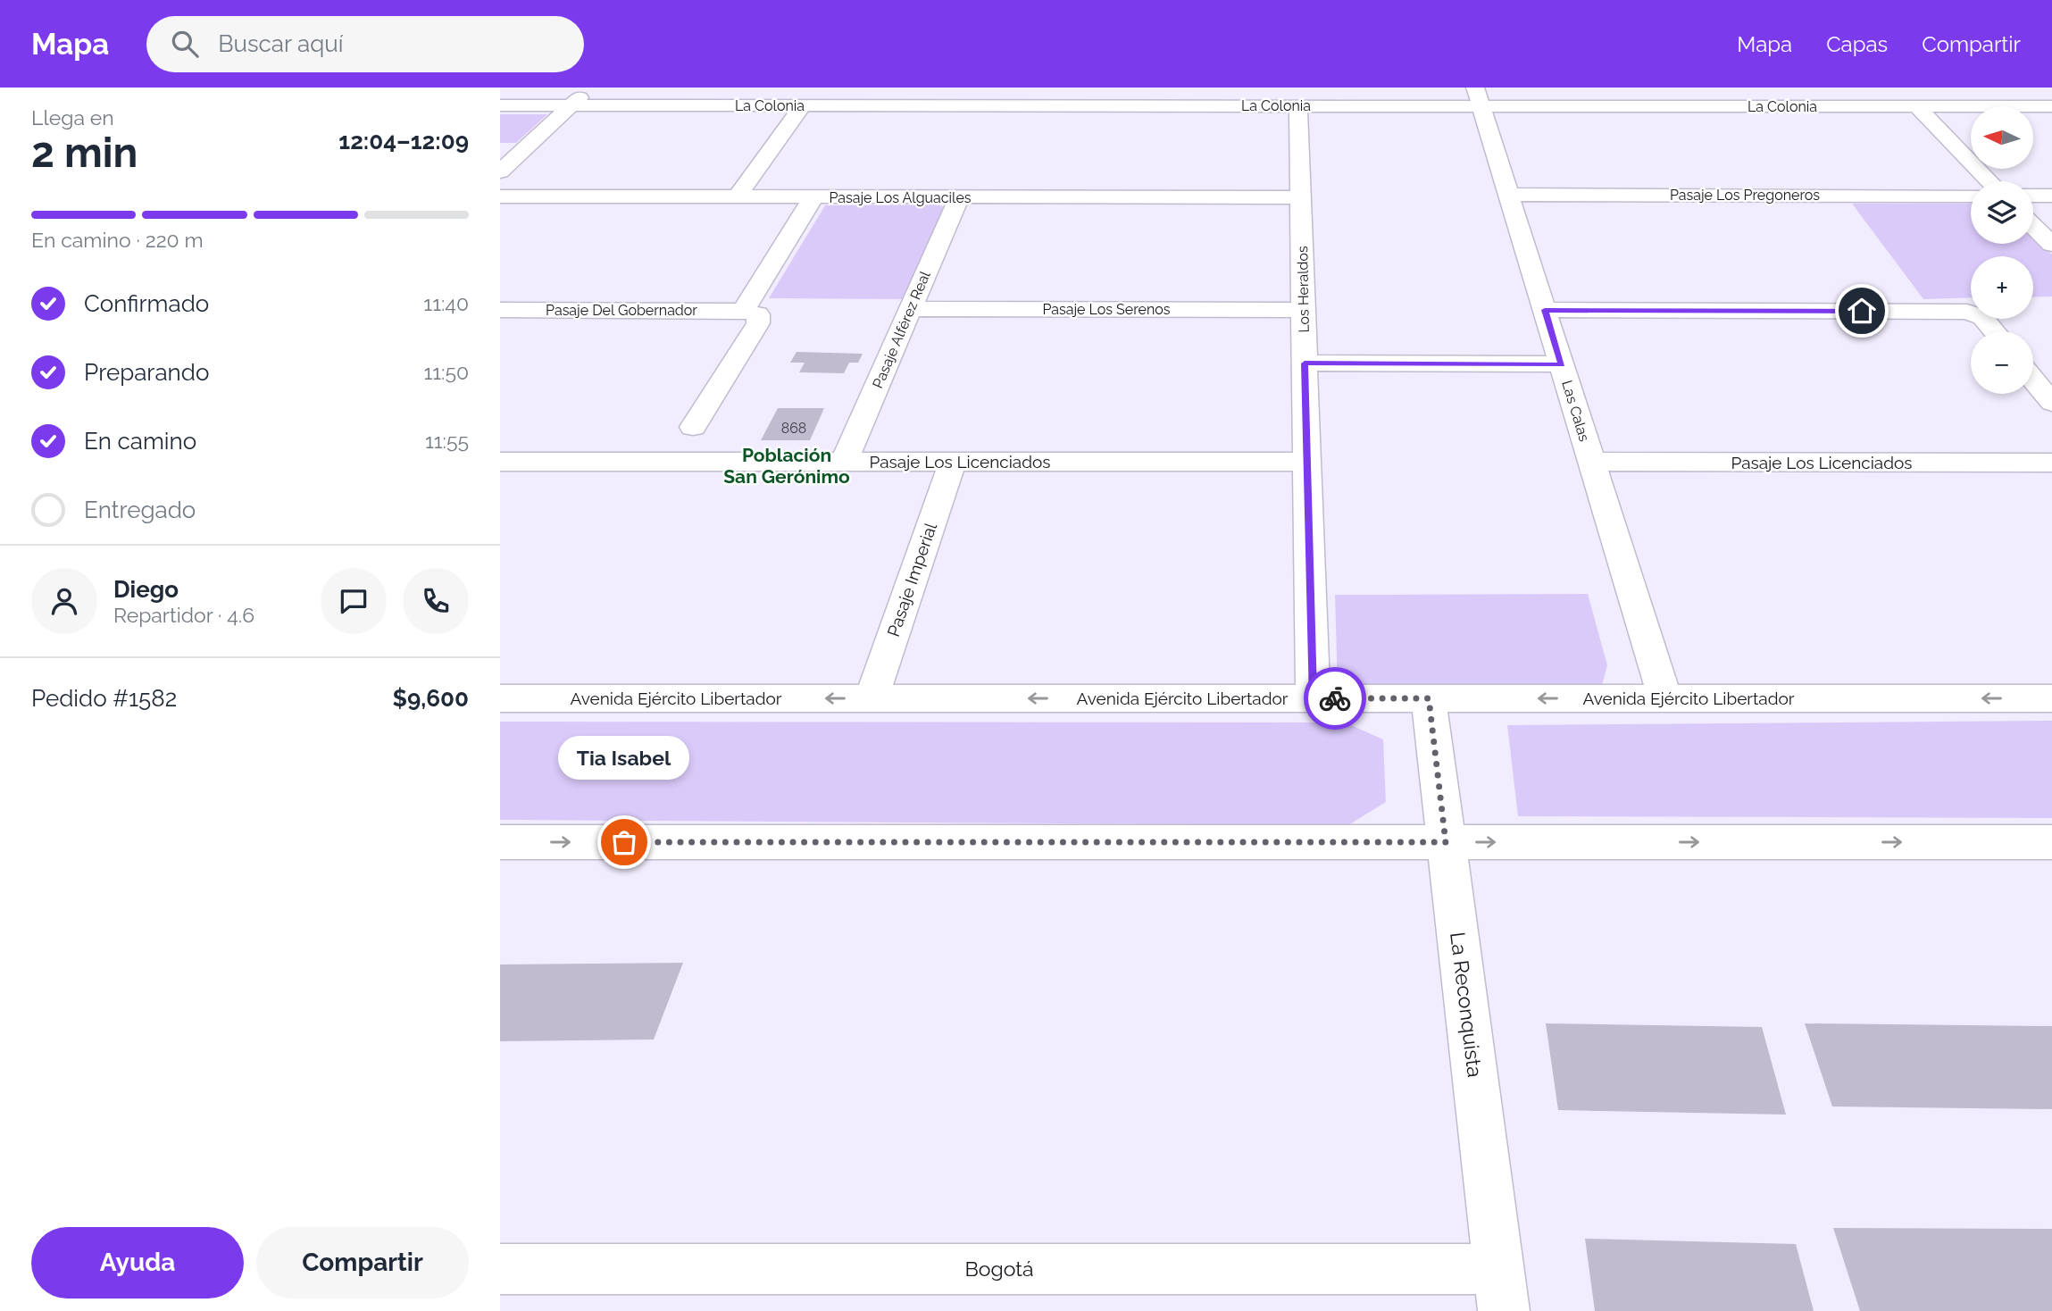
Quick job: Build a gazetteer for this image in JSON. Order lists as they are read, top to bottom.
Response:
{
  "streets": {
    "street": [
      "La Colonia",
      "Pasaje Los Pregoneros",
      "Pasaje Los Alguaciles",
      "Los Heraldos",
      "Pasaje Los Serenos",
      "Pasaje Del Gobernador",
      "Pasaje Alférez Real",
      "Las Calas",
      "Pasaje Los Licenciados",
      "Pasaje Imperial",
      "Avenida Ejército Libertador",
      "La Reconquista",
      "Bogotá"
    ]
  },
  "crossings": [
    ["La Colonia", "Los Heraldos"],
    ["La Colonia", "Las Calas"],
    ["Pasaje Los Pregoneros", "Las Calas"],
    ["Pasaje Los Alguaciles", "Los Heraldos"],
    ["Pasaje Los Alguaciles", "Pasaje Alférez Real"],
    ["Los Heraldos", "Pasaje Los Serenos"],
    ["Los Heraldos", "Pasaje Los Licenciados"],
    ["Los Heraldos", "Avenida Ejército Libertador"],
    ["Pasaje Los Serenos", "Pasaje Alférez Real"],
    ["Pasaje Alférez Real", "Pasaje Los Licenciados"],
    ["Las Calas", "Pasaje Los Licenciados"],
    ["Las Calas", "Avenida Ejército Libertador"],
    ["Pasaje Los Licenciados", "Pasaje Imperial"],
    ["Pasaje Imperial", "Avenida Ejército Libertador"],
    ["Avenida Ejército Libertador", "La Reconquista"],
    ["La Reconquista", "Bogotá"]
  ],
  "districts": ["Población San Gerónimo"],
  "places": ["Tia Isabel"],
  "house_numbers": ["868"],
  "north": "left",
  "page": {
    "header": "Mapa",
    "search": "Buscar aquí",
    "nav": ["Mapa", "Capas", "Compartir"],
    "heading": ["2 min", "Llega en", "12:04–12:09"],
    "panel": [
      "Diego",
      "Repartidor · 4.6",
      "Pedido #1582",
      "$9,600"
    ],
    "map_buttons": ["+", "−"],
    "bar": "En camino · 220 m",
    "list": [
      ["Confirmado", "11:40"],
      ["Preparando", "11:50"],
      ["En camino", "11:55"],
      "Entregado"
    ],
    "bubble": "Tia Isabel",
    "buttons": ["Ayuda", "Compartir"]
  }
}
